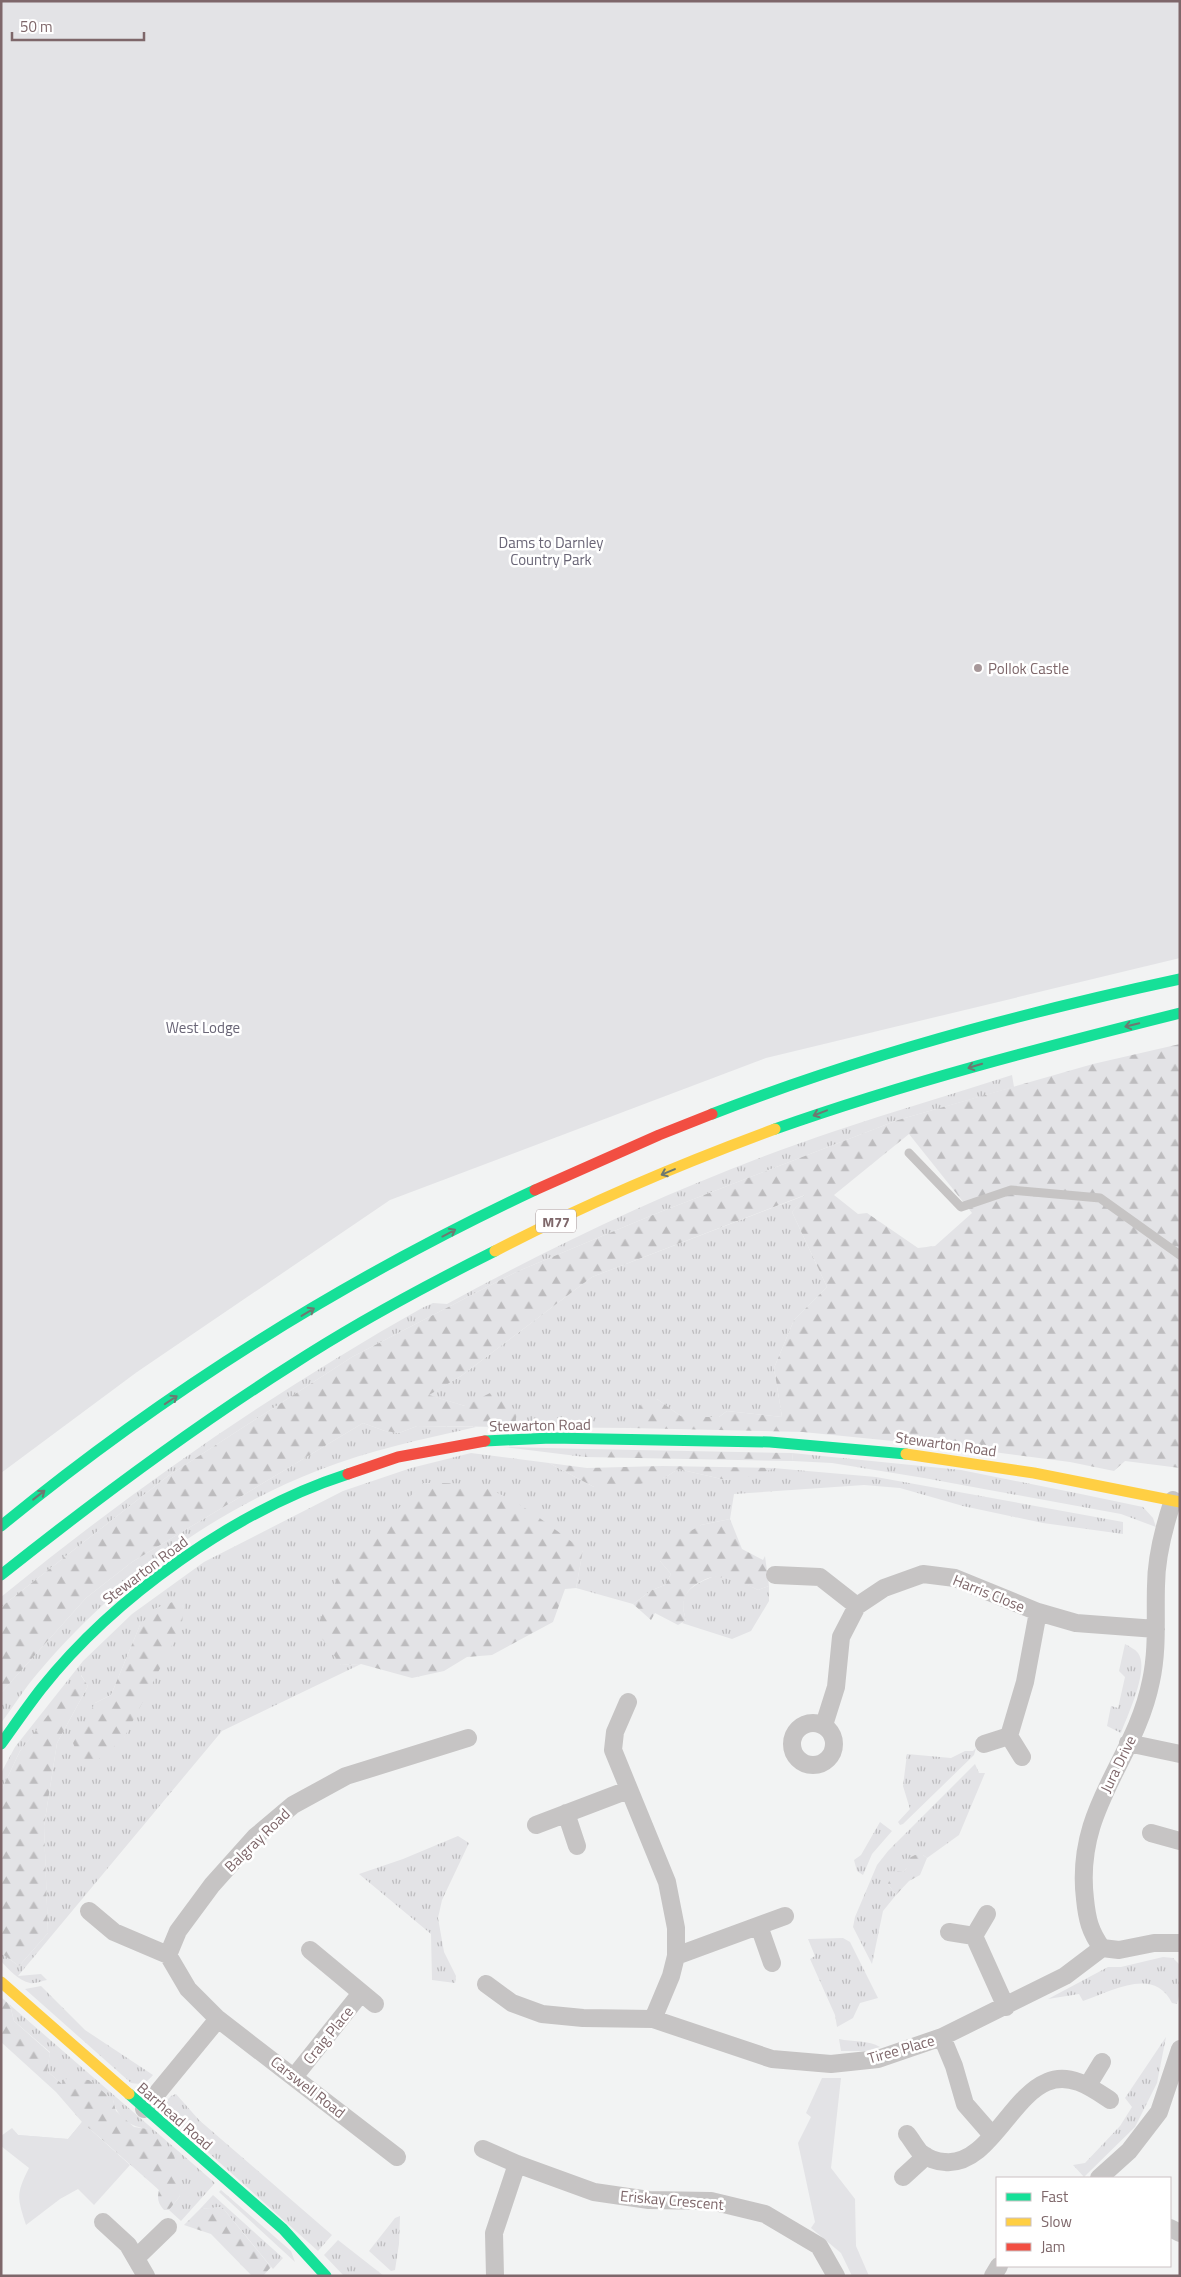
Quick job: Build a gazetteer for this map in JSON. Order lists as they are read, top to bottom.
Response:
{
  "streets": {
    "main road": ["M77", "Stewarton Road", "Barrhead Road"],
    "street": [
      "Harris Close",
      "Jura Drive",
      "Balgray Road",
      "Craig Place",
      "Tiree Place",
      "Carswell Road",
      "Eriskay Crescent"
    ]
  },
  "crossings": [
    ["Stewarton Road", "Jura Drive"],
    ["Harris Close", "Jura Drive"],
    ["Jura Drive", "Tiree Place"],
    ["Craig Place", "Carswell Road"]
  ],
  "parks": ["Dams to Darnley Country Park", "West Lodge"],
  "places": ["Pollok Castle"],
  "legend": ["Fast", "Slow", "Jam"],
  "scale_bar": "50 m"
}
